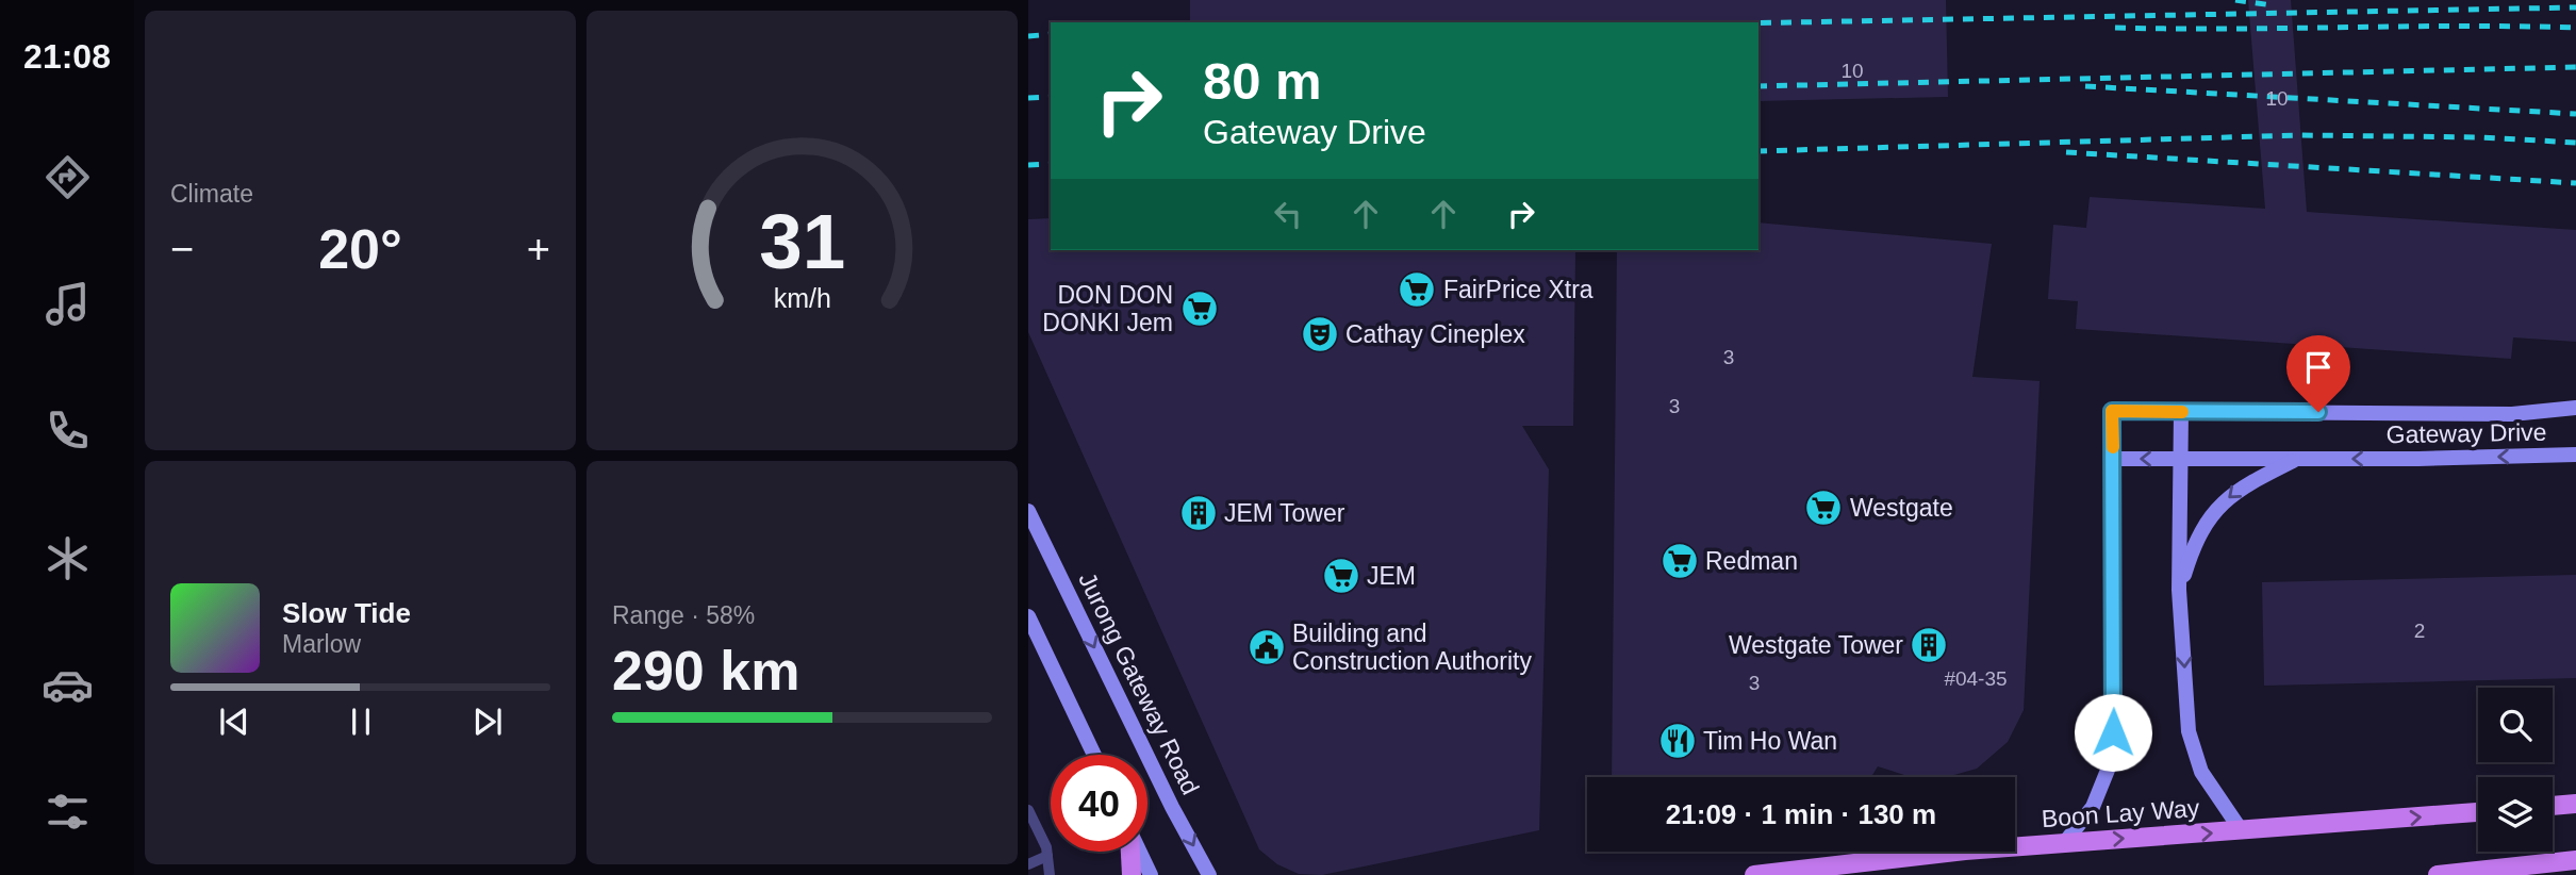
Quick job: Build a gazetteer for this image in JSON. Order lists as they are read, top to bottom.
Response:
{
  "streets": {
    "main road": ["Boon Lay Way"],
    "street": ["Gateway Drive", "Jurong Gateway Road"]
  },
  "crossings": [
    ["Gateway Drive", "Boon Lay Way"]
  ],
  "one_way": ["Boon Lay Way"],
  "places": {
    "supermarket": [
      "FairPrice Xtra",
      "DON DON DONKI Jem",
      "Westgate",
      "Redman",
      "JEM"
    ],
    "theatre": ["Cathay Cineplex"],
    "building": ["JEM Tower", "Westgate Tower"],
    "public building": ["Building and Construction Authority"],
    "restaurant": ["Tim Ho Wan"]
  },
  "house_numbers": [
    "10",
    "10",
    "3",
    "3",
    "2",
    "#04-35",
    "3"
  ],
  "page": {
    "tabs": "21:08",
    "tile": [
      "Climate",
      ["Range · 58%", "290 km"]
    ],
    "turn": ["80 m", "Gateway Drive"],
    "heat": ["−", "20°", "+"],
    "song": ["Slow Tide", "Marlow"],
    "limit": "40",
    "trip": "21:09 · 1 min · 130 m",
    "gauge": ["31", "km/h"]
  }
}
